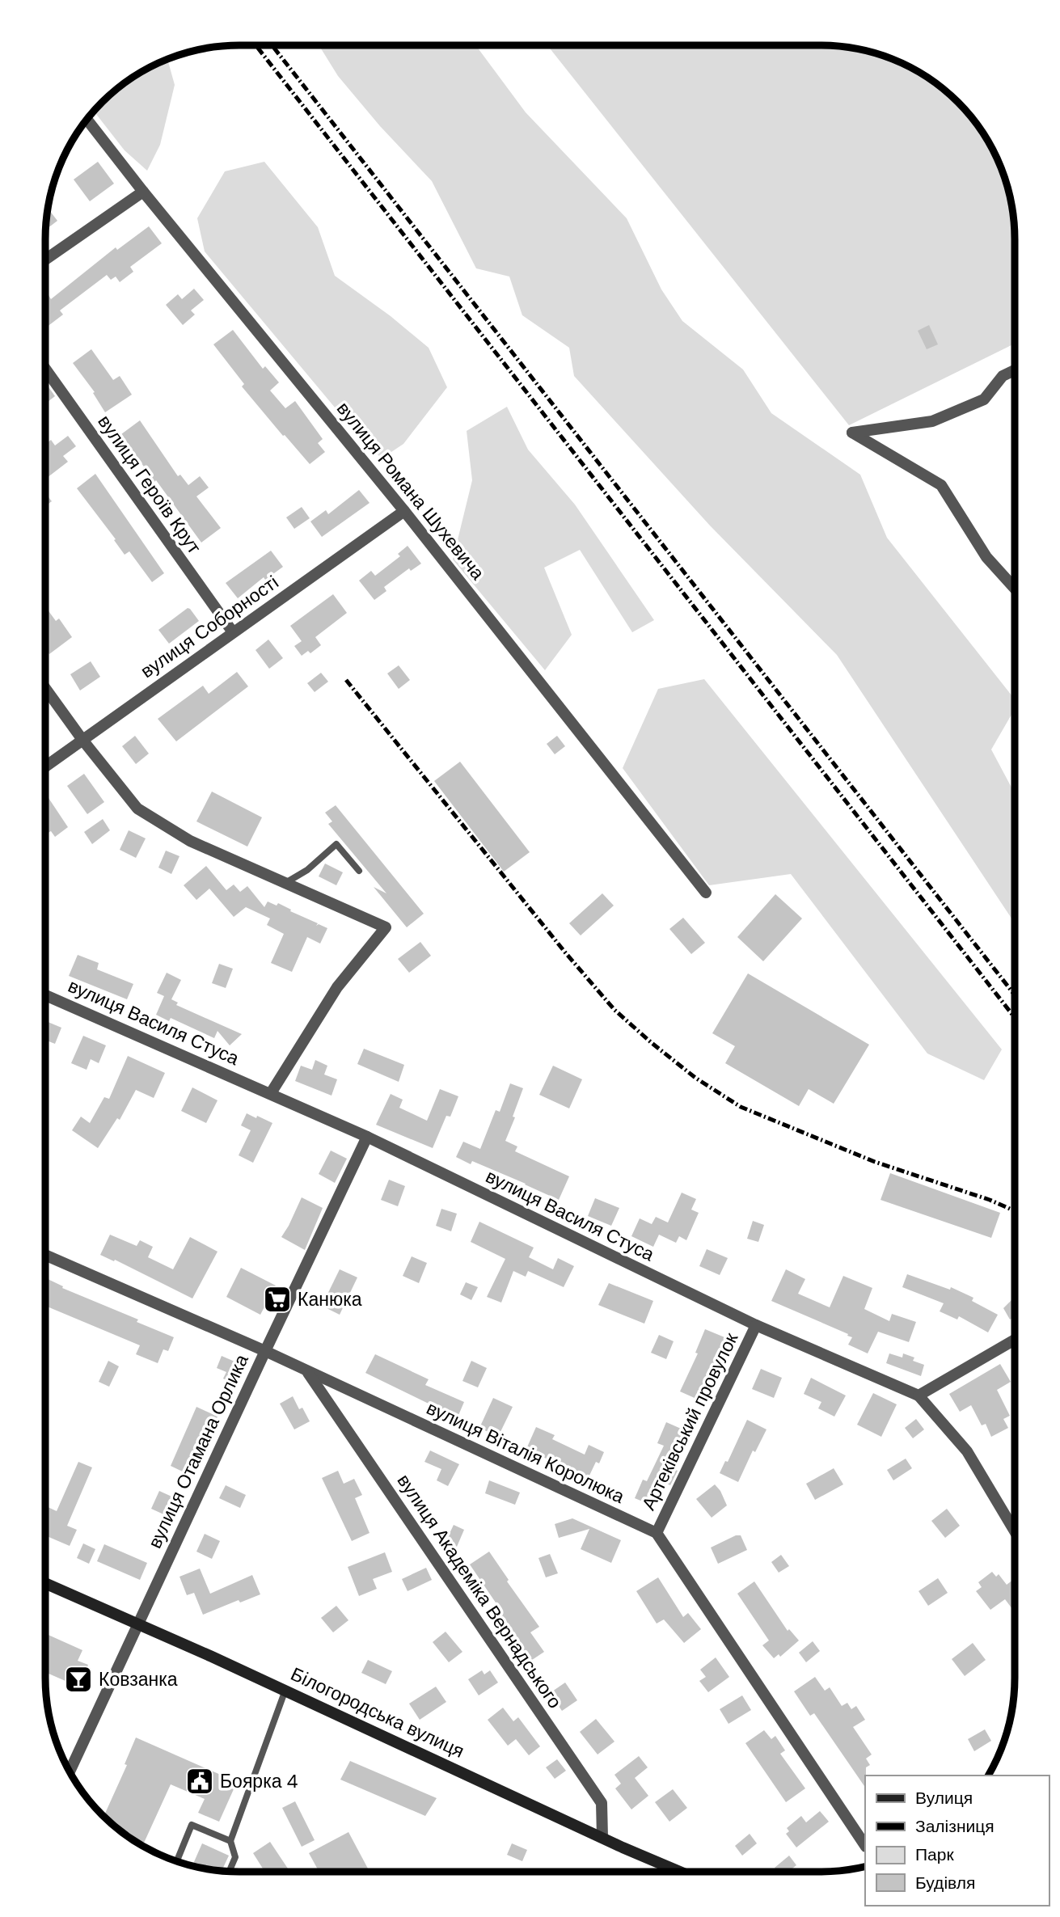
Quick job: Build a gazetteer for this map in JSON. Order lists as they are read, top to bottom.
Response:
{
  "streets": {
    "street": [
      "вулиця Героїв Крут",
      "вулиця Романа Шухевича",
      "вулиця Соборності",
      "вулиця Василя Стуса",
      "Артеківський провулок",
      "вулиця Отамана Орлика",
      "вулиця Віталія Королюка",
      "вулиця Академіка Вернадського",
      "Білогородська вулиця"
    ]
  },
  "crossings": [
    ["вулиця Героїв Крут", "вулиця Соборності"],
    ["вулиця Романа Шухевича", "вулиця Соборності"],
    ["вулиця Василя Стуса", "Артеківський провулок"],
    ["вулиця Василя Стуса", "вулиця Отамана Орлика"],
    ["Артеківський провулок", "вулиця Віталія Королюка"],
    ["вулиця Отамана Орлика", "вулиця Віталія Королюка"],
    ["вулиця Отамана Орлика", "Білогородська вулиця"],
    ["вулиця Віталія Королюка", "вулиця Академіка Вернадського"],
    ["вулиця Академіка Вернадського", "Білогородська вулиця"]
  ],
  "places": {
    "supermarket": ["Канюка"],
    "bar": ["Ковзанка"],
    "public building": ["Боярка 4"]
  },
  "legend": [
    "Вулиця",
    "Залізниця",
    "Парк",
    "Будівля"
  ]
}
